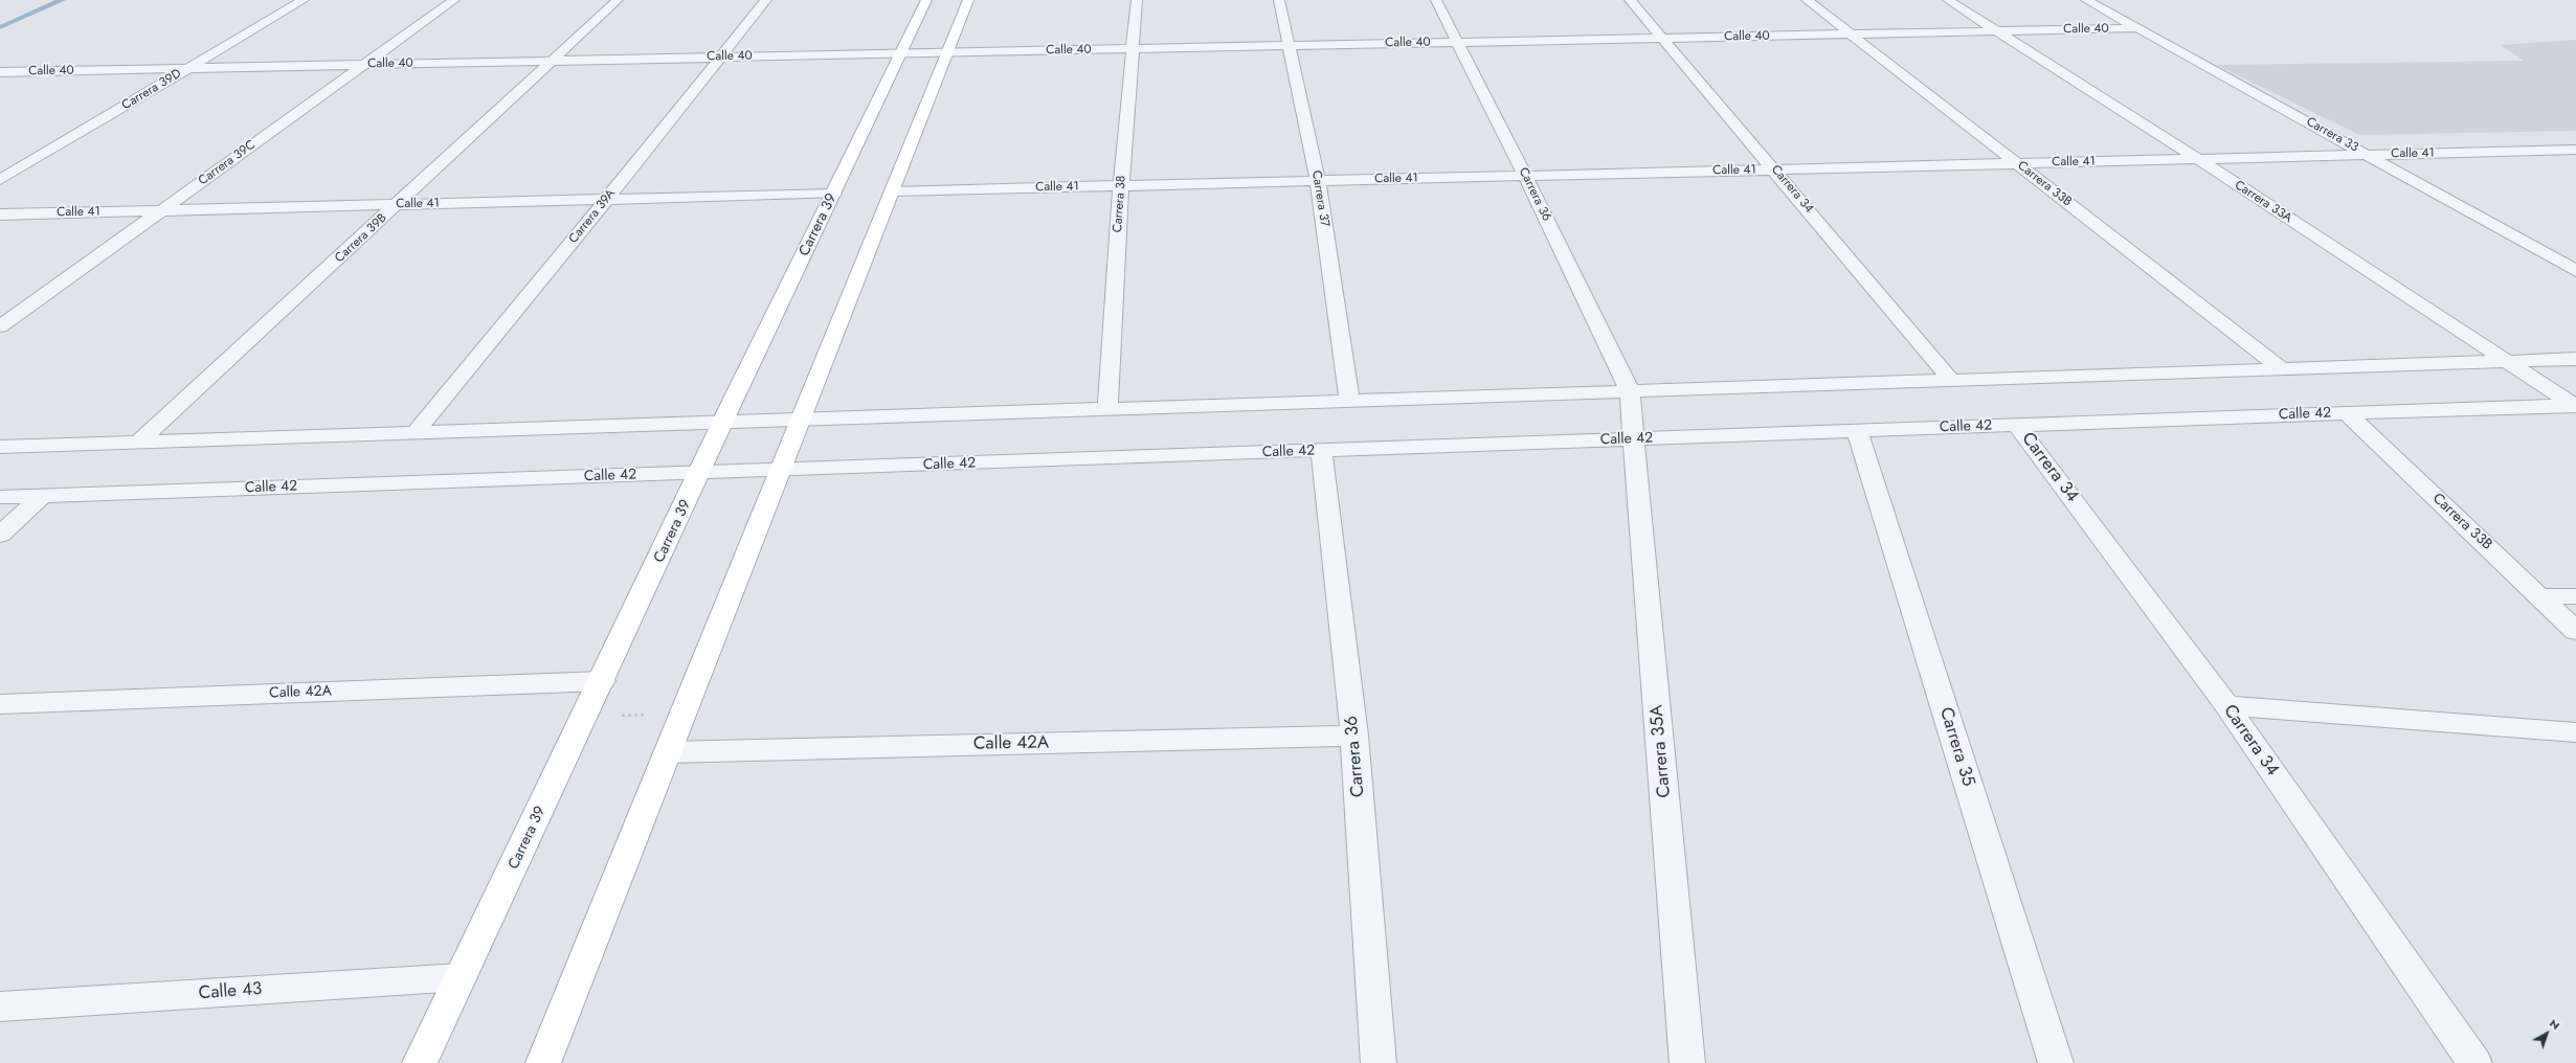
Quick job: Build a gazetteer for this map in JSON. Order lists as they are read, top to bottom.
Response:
{
  "streets": {
    "main road": ["Carrera 39"],
    "street": [
      "Calle 40",
      "Carrera 39D",
      "Carrera 33",
      "Calle 41",
      "Carrera 39C",
      "Carrera 33B",
      "Carrera 34",
      "Carrera 36",
      "Carrera 37",
      "Carrera 33A",
      "Carrera 38",
      "Carrera 39A",
      "Carrera 39B",
      "Calle 42",
      "Calle 42A",
      "Carrera 35",
      "Carrera 35A",
      "Calle 43"
    ]
  },
  "crossings": [
    ["Calle 40", "Carrera 39D"],
    ["Calle 40", "Carrera 33"],
    ["Calle 40", "Carrera 39C"],
    ["Calle 40", "Carrera 33B"],
    ["Calle 40", "Carrera 34"],
    ["Calle 40", "Carrera 36"],
    ["Calle 40", "Carrera 37"],
    ["Calle 40", "Carrera 33A"],
    ["Calle 40", "Carrera 38"],
    ["Calle 40", "Carrera 39A"],
    ["Calle 40", "Carrera 39"],
    ["Calle 40", "Carrera 39B"],
    ["Carrera 33", "Calle 41"],
    ["Calle 41", "Carrera 39C"],
    ["Calle 41", "Carrera 33B"],
    ["Calle 41", "Carrera 34"],
    ["Calle 41", "Carrera 36"],
    ["Calle 41", "Carrera 37"],
    ["Calle 41", "Carrera 33A"],
    ["Calle 41", "Carrera 38"],
    ["Calle 41", "Carrera 39A"],
    ["Calle 41", "Carrera 39"],
    ["Calle 41", "Carrera 39B"],
    ["Carrera 33B", "Calle 42"],
    ["Carrera 34", "Calle 42"],
    ["Carrera 36", "Calle 42"],
    ["Carrera 36", "Calle 42A"],
    ["Carrera 33A", "Calle 42"],
    ["Carrera 39", "Calle 42"],
    ["Carrera 39", "Calle 42A"],
    ["Carrera 39", "Calle 43"],
    ["Calle 42", "Carrera 35"],
    ["Calle 42", "Carrera 35A"]
  ],
  "north": "top right"
}
